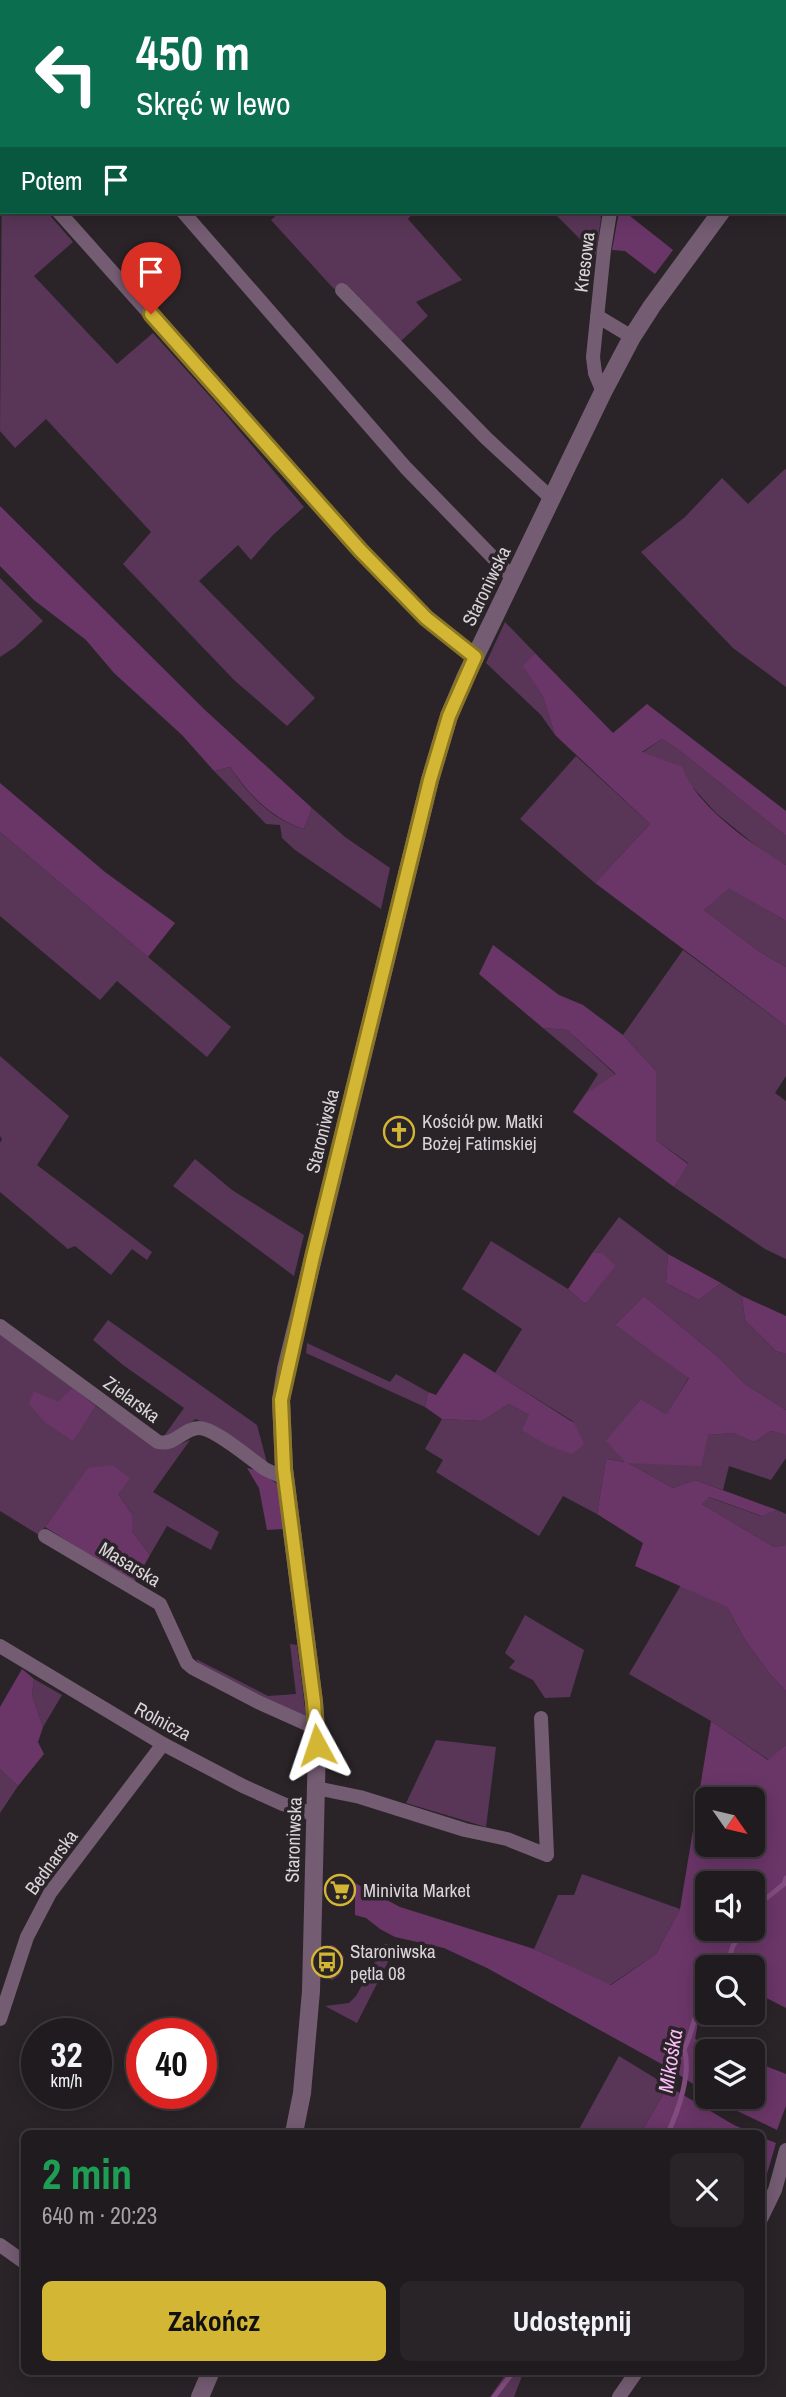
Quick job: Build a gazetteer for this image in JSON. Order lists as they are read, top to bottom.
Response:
{
  "streets": {
    "street": [
      "Kresowa",
      "Staroniwska",
      "Zielarska",
      "Masarska",
      "Rolnicza",
      "Bednarska"
    ]
  },
  "crossings": [
    ["Kresowa", "Staroniwska"],
    ["Staroniwska", "Zielarska"],
    ["Staroniwska", "Masarska"],
    ["Staroniwska", "Rolnicza"],
    ["Rolnicza", "Bednarska"]
  ],
  "water": ["Mikośka"],
  "places": {
    "church": ["Kościół pw. Matki Bożej Fatimskiej"],
    "supermarket": ["Minivita Market"],
    "bus stop": ["Staroniwska pętla 08"]
  },
  "north": "bottom right",
  "page": {
    "turn": ["450 m", "Skręć w lewo"],
    "then": "Potem",
    "speed": "32 km/h",
    "limit": "40",
    "heading": ["2 min", "640 m · 20:23"],
    "buttons": ["Zakończ", "Udostępnij"]
  }
}
